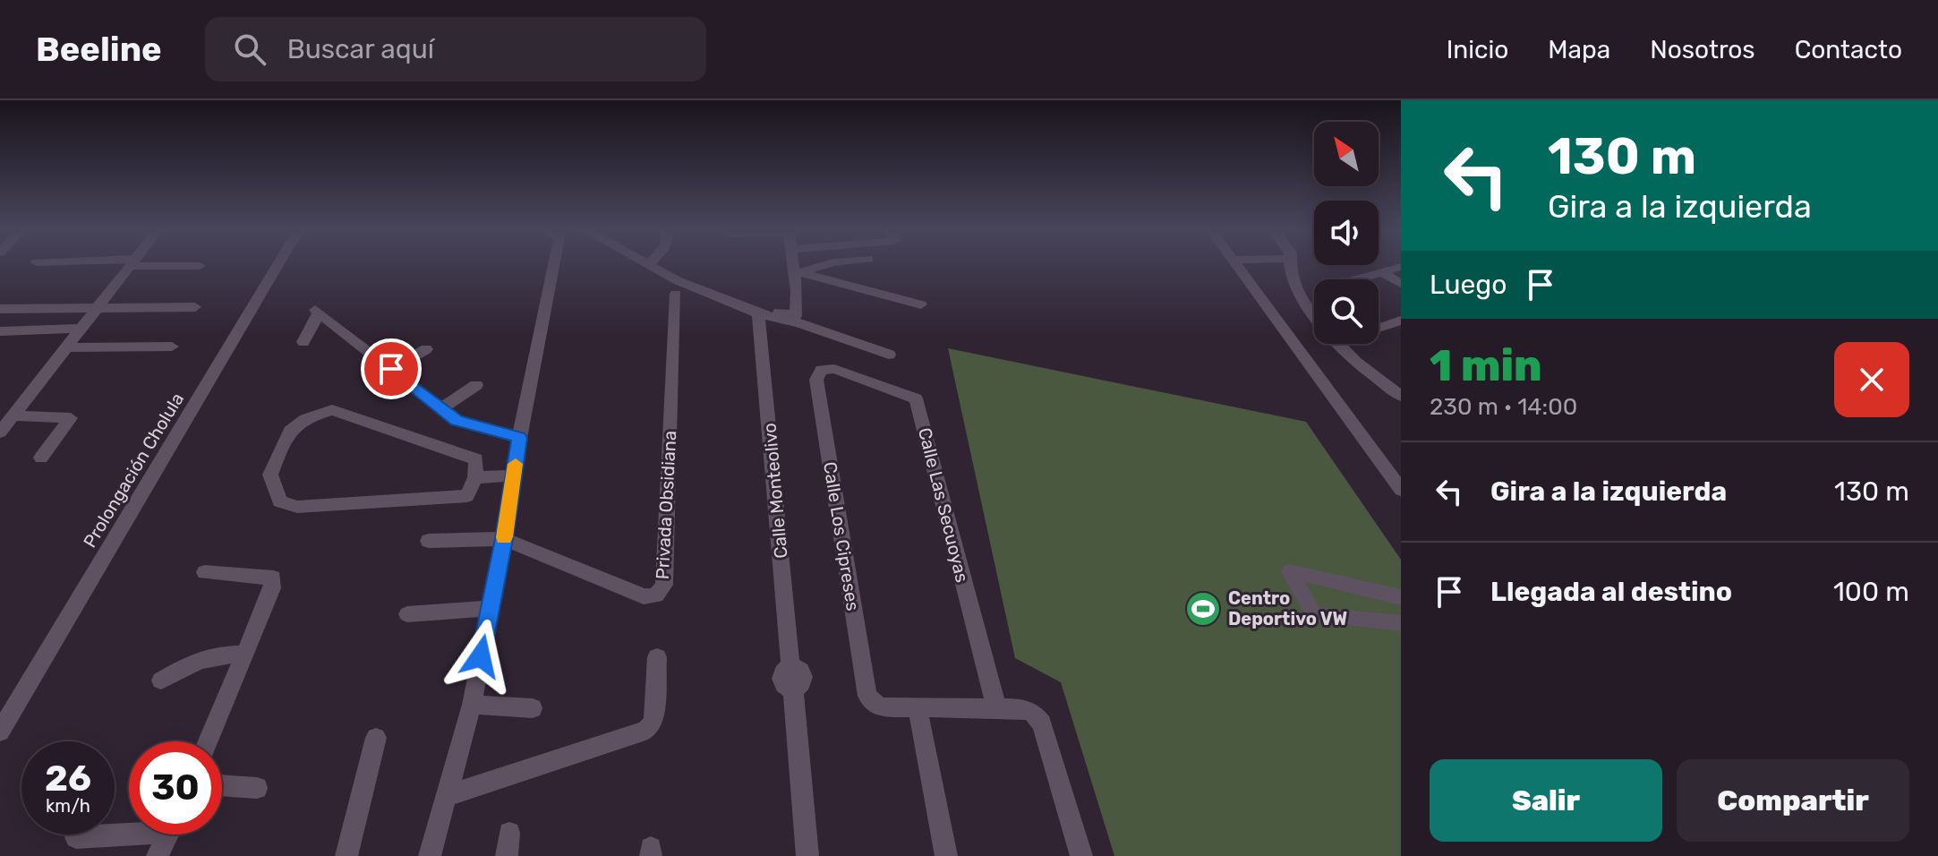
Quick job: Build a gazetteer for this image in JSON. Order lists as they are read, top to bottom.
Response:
{
  "streets": {
    "street": [
      "Prolongación Cholula",
      "Calle Monteolivo",
      "Privada Obsidiana",
      "Calle Las Secuoyas",
      "Calle Los Cipreses"
    ]
  },
  "crossings": [
    ["Calle Las Secuoyas", "Calle Los Cipreses"]
  ],
  "places": {
    "sports": ["Centro Deportivo VW"]
  },
  "north": "top left",
  "page": {
    "header": "Beeline",
    "search": "Buscar aquí",
    "nav": [
      "Inicio",
      "Mapa",
      "Nosotros",
      "Contacto"
    ],
    "turn": ["130 m", "Gira a la izquierda"],
    "then": "Luego",
    "heading": ["1 min", "230 m · 14:00"],
    "list": [
      {
        "name": "Gira a la izquierda",
        "value": "130 m"
      },
      {
        "name": "Llegada al destino",
        "value": "100 m"
      }
    ],
    "speed": "26 km/h",
    "limit": "30",
    "buttons": ["Salir", "Compartir"]
  }
}
